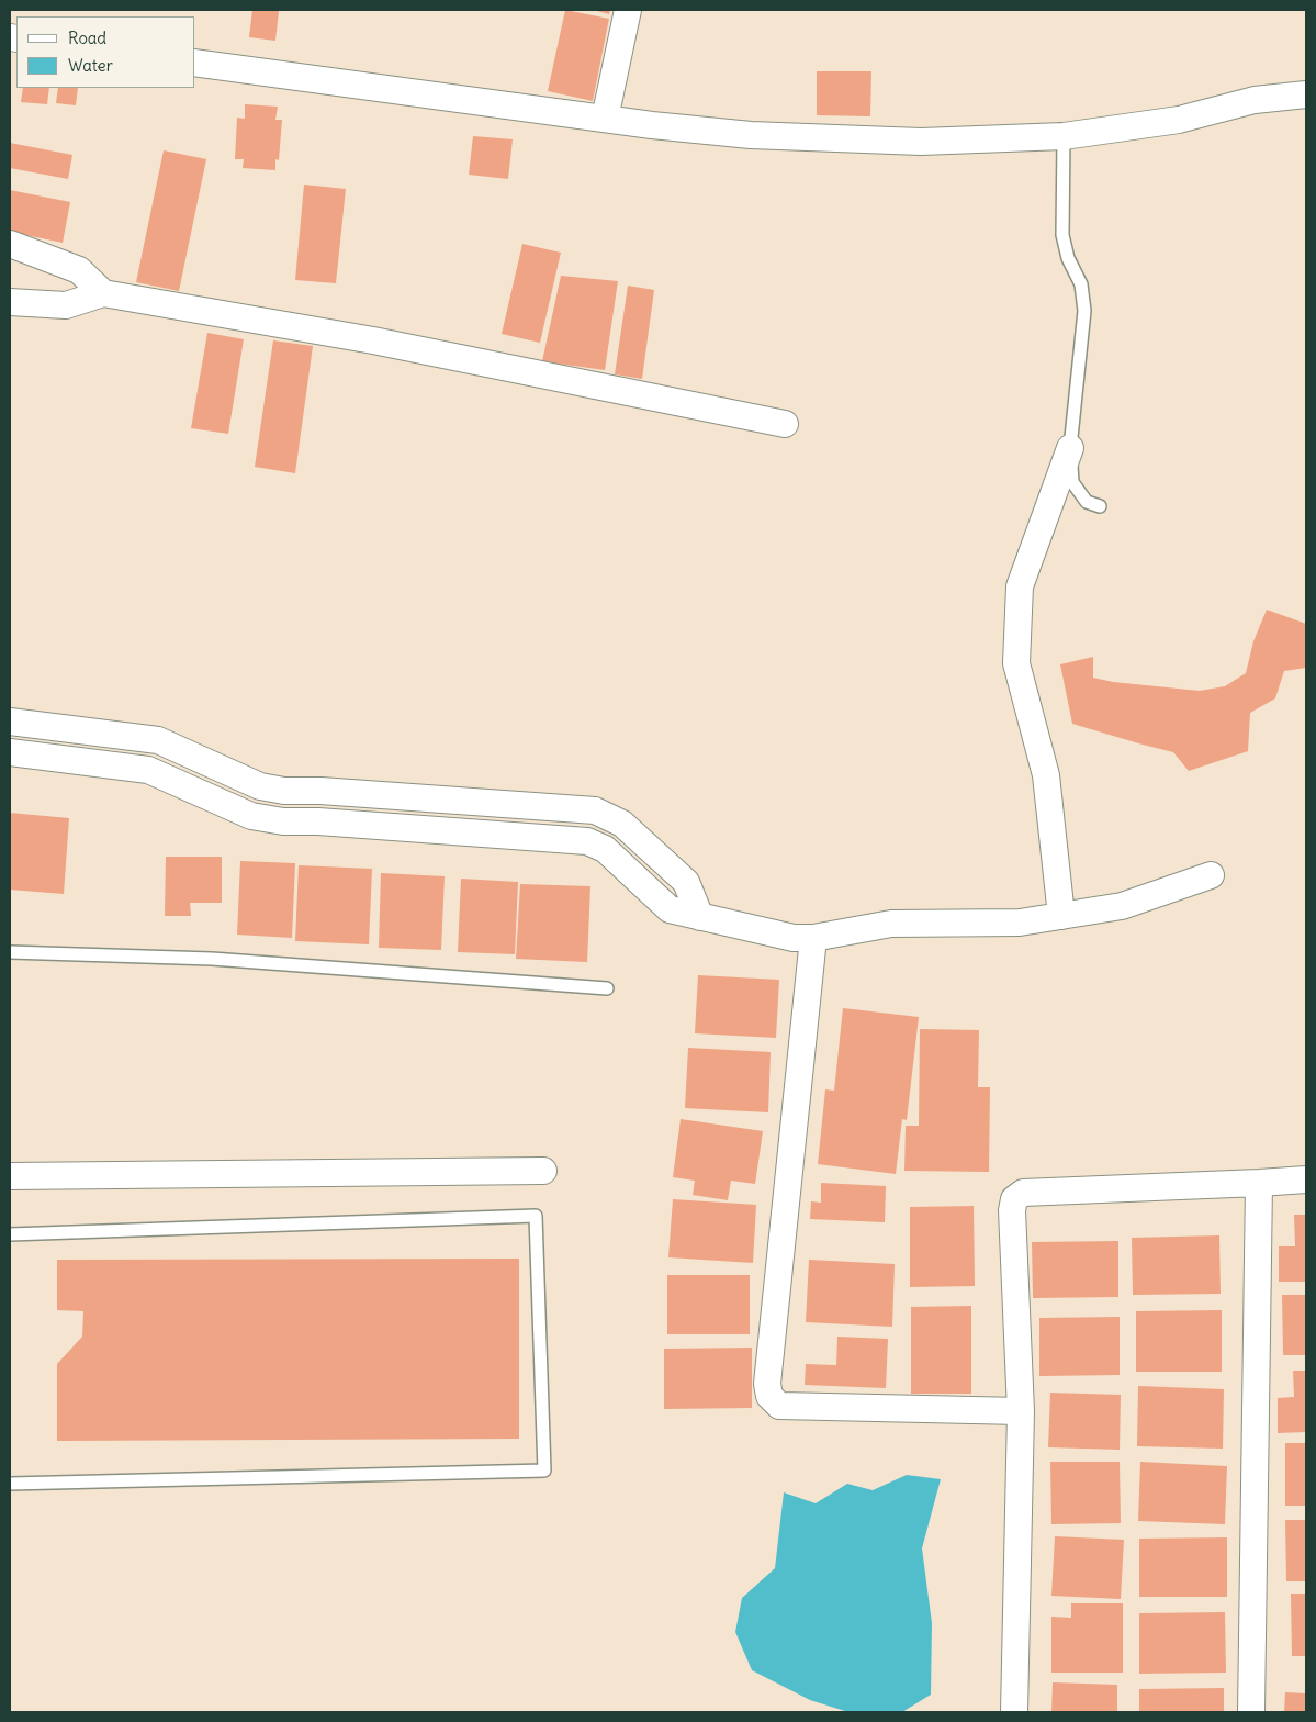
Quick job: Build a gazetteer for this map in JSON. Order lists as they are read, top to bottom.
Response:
{
  "legend": ["Road", "Water"]
}
